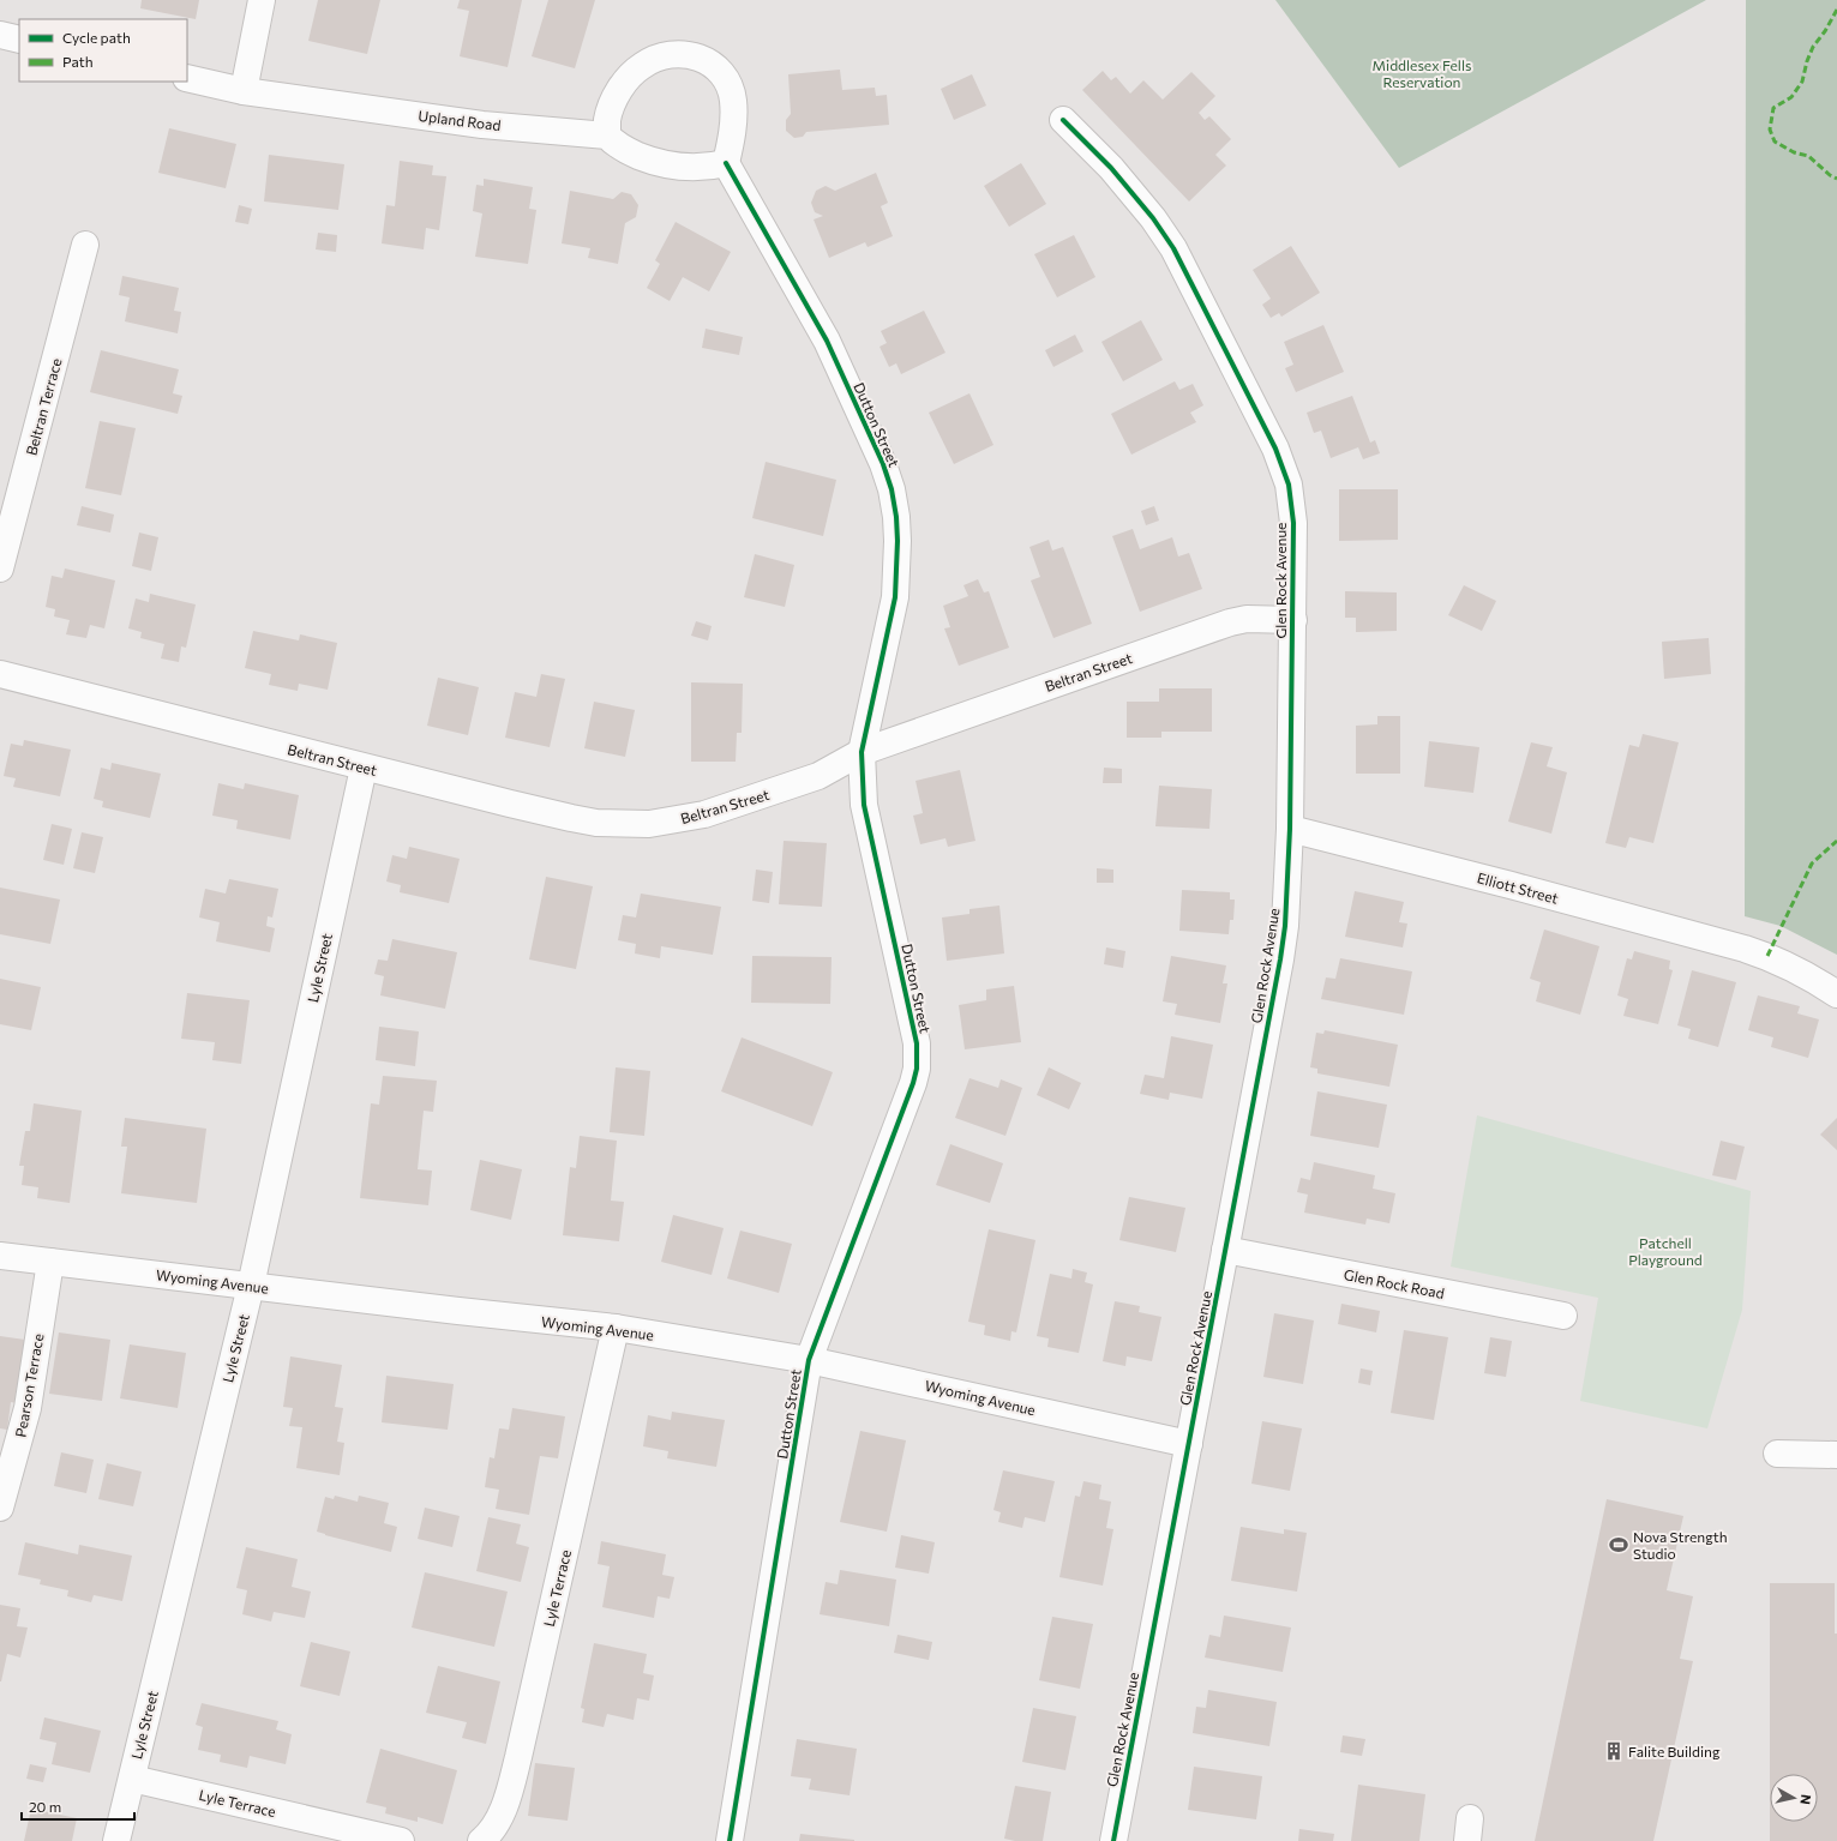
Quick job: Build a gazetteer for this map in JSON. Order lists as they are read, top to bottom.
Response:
{
  "streets": {
    "street": [
      "Upland Road",
      "Beltran Terrace",
      "Dutton Street",
      "Glen Rock Avenue",
      "Beltran Street",
      "Elliott Street",
      "Lyle Street",
      "Wyoming Avenue",
      "Glen Rock Road",
      "Pearson Terrace",
      "Lyle Terrace"
    ]
  },
  "crossings": [
    ["Upland Road", "Dutton Street"],
    ["Dutton Street", "Beltran Street"],
    ["Dutton Street", "Wyoming Avenue"],
    ["Glen Rock Avenue", "Beltran Street"],
    ["Glen Rock Avenue", "Elliott Street"],
    ["Glen Rock Avenue", "Wyoming Avenue"],
    ["Glen Rock Avenue", "Glen Rock Road"],
    ["Beltran Street", "Lyle Street"],
    ["Lyle Street", "Wyoming Avenue"],
    ["Lyle Street", "Lyle Terrace"],
    ["Wyoming Avenue", "Pearson Terrace"],
    ["Wyoming Avenue", "Lyle Terrace"]
  ],
  "parks": ["Middlesex Fells Reservation", "Patchell Playground"],
  "places": {
    "sports": ["Nova Strength Studio"],
    "building": ["Falite Building"]
  },
  "legend": ["Cycle path", "Path"],
  "scale_bar": "20 m",
  "north": "right"
}
